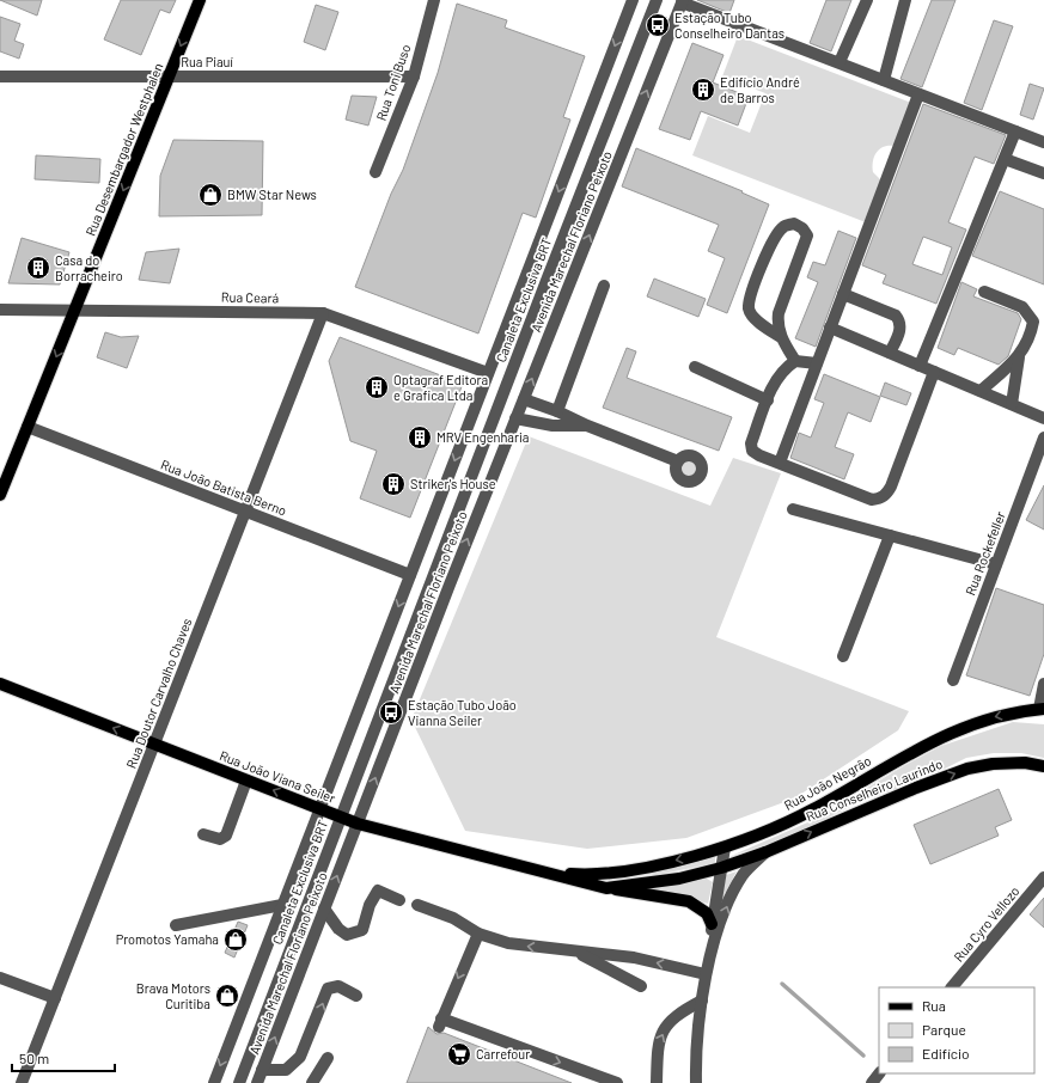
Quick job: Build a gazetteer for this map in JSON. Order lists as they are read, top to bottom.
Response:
{
  "streets": {
    "main road": [
      "Rua Desembargador Westphalen",
      "Rua João Viana Seiler",
      "Rua João Negrão",
      "Rua Conselheiro Laurindo"
    ],
    "street": [
      "Rua Piauí",
      "Rua Toni Buso",
      "Avenida Marechal Floriano Peixoto",
      "Rua Ceará",
      "Canaleta Exclusiva BRT",
      "Rua João Batista Berno",
      "Rua Rockefeller",
      "Rua Doutor Carvalho Chaves",
      "Rua Cyro Vellozo"
    ]
  },
  "crossings": [
    ["Rua Piauí", "Rua Toni Buso"],
    ["Rua Piauí", "Rua Desembargador Westphalen"],
    ["Rua Desembargador Westphalen", "Rua Ceará"],
    ["Rua Desembargador Westphalen", "Rua João Batista Berno"],
    ["Avenida Marechal Floriano Peixoto", "Rua Ceará"],
    ["Avenida Marechal Floriano Peixoto", "Canaleta Exclusiva BRT"],
    ["Avenida Marechal Floriano Peixoto", "Rua João Batista Berno"],
    ["Avenida Marechal Floriano Peixoto", "Rua João Viana Seiler"],
    ["Rua Ceará", "Rua Doutor Carvalho Chaves"],
    ["Canaleta Exclusiva BRT", "Rua João Viana Seiler"],
    ["Rua João Batista Berno", "Rua Doutor Carvalho Chaves"],
    ["Rua Doutor Carvalho Chaves", "Rua João Viana Seiler"],
    ["Rua João Viana Seiler", "Rua João Negrão"],
    ["Rua João Viana Seiler", "Rua Conselheiro Laurindo"]
  ],
  "one_way": ["Rua Desembargador Westphalen", "Rua João Negrão", "Rua Conselheiro Laurindo"],
  "places": {
    "bus stop": ["Estação Tubo Conselheiro Dantas", "Estação Tubo João Vianna Seiler"],
    "building": [
      "Edifício André de Barros",
      "Casa do Borracheiro",
      "Optagraf Editora e Grafica Ltda",
      "MRV Engenharia",
      "Striker's House"
    ],
    "shop": ["BMW Star News", "Promotos Yamaha", "Brava Motors Curitiba"],
    "supermarket": ["Carrefour"]
  },
  "legend": ["Rua", "Parque", "Edifício"],
  "scale_bar": "50 m"
}
